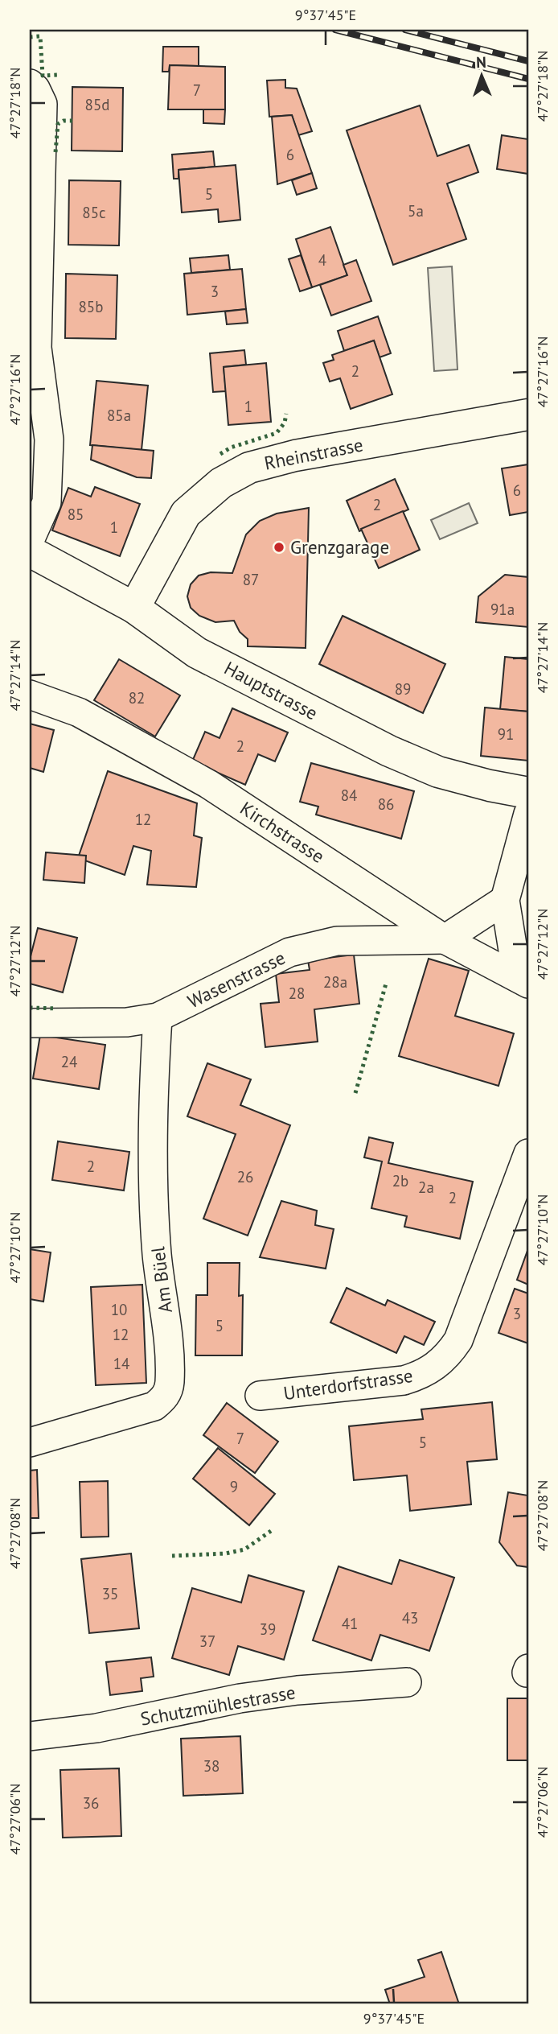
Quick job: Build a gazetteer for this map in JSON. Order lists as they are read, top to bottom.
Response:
{
  "streets": {
    "main road": ["Rheinstrasse", "Hauptstrasse"],
    "street": [
      "Kirchstrasse",
      "Wasenstrasse",
      "Am Büel",
      "Unterdorfstrasse",
      "Schutzmühlestrasse"
    ]
  },
  "crossings": [
    ["Rheinstrasse", "Hauptstrasse"],
    ["Kirchstrasse", "Wasenstrasse"],
    ["Wasenstrasse", "Am Büel"]
  ],
  "places": ["Grenzgarage"],
  "house_numbers": [
    "7",
    "85d",
    "6",
    "5",
    "5a",
    "85c",
    "4",
    "3",
    "85b",
    "2",
    "1",
    "85a",
    "6",
    "2",
    "85",
    "1",
    "87",
    "91a",
    "89",
    "82",
    "91",
    "2",
    "84",
    "86",
    "12",
    "28a",
    "28",
    "24",
    "2",
    "26",
    "2b",
    "2a",
    "2",
    "10",
    "3",
    "5",
    "12",
    "14",
    "7",
    "5",
    "9",
    "35",
    "43",
    "41",
    "39",
    "37",
    "38",
    "36"
  ],
  "north": "top",
  "coordinates": [
    "9°37'45\"E",
    "47°27'18\"N",
    "47°27'16\"N",
    "47°27'14\"N",
    "47°27'12\"N",
    "47°27'10\"N",
    "47°27'08\"N",
    "47°27'06\"N"
  ]
}
